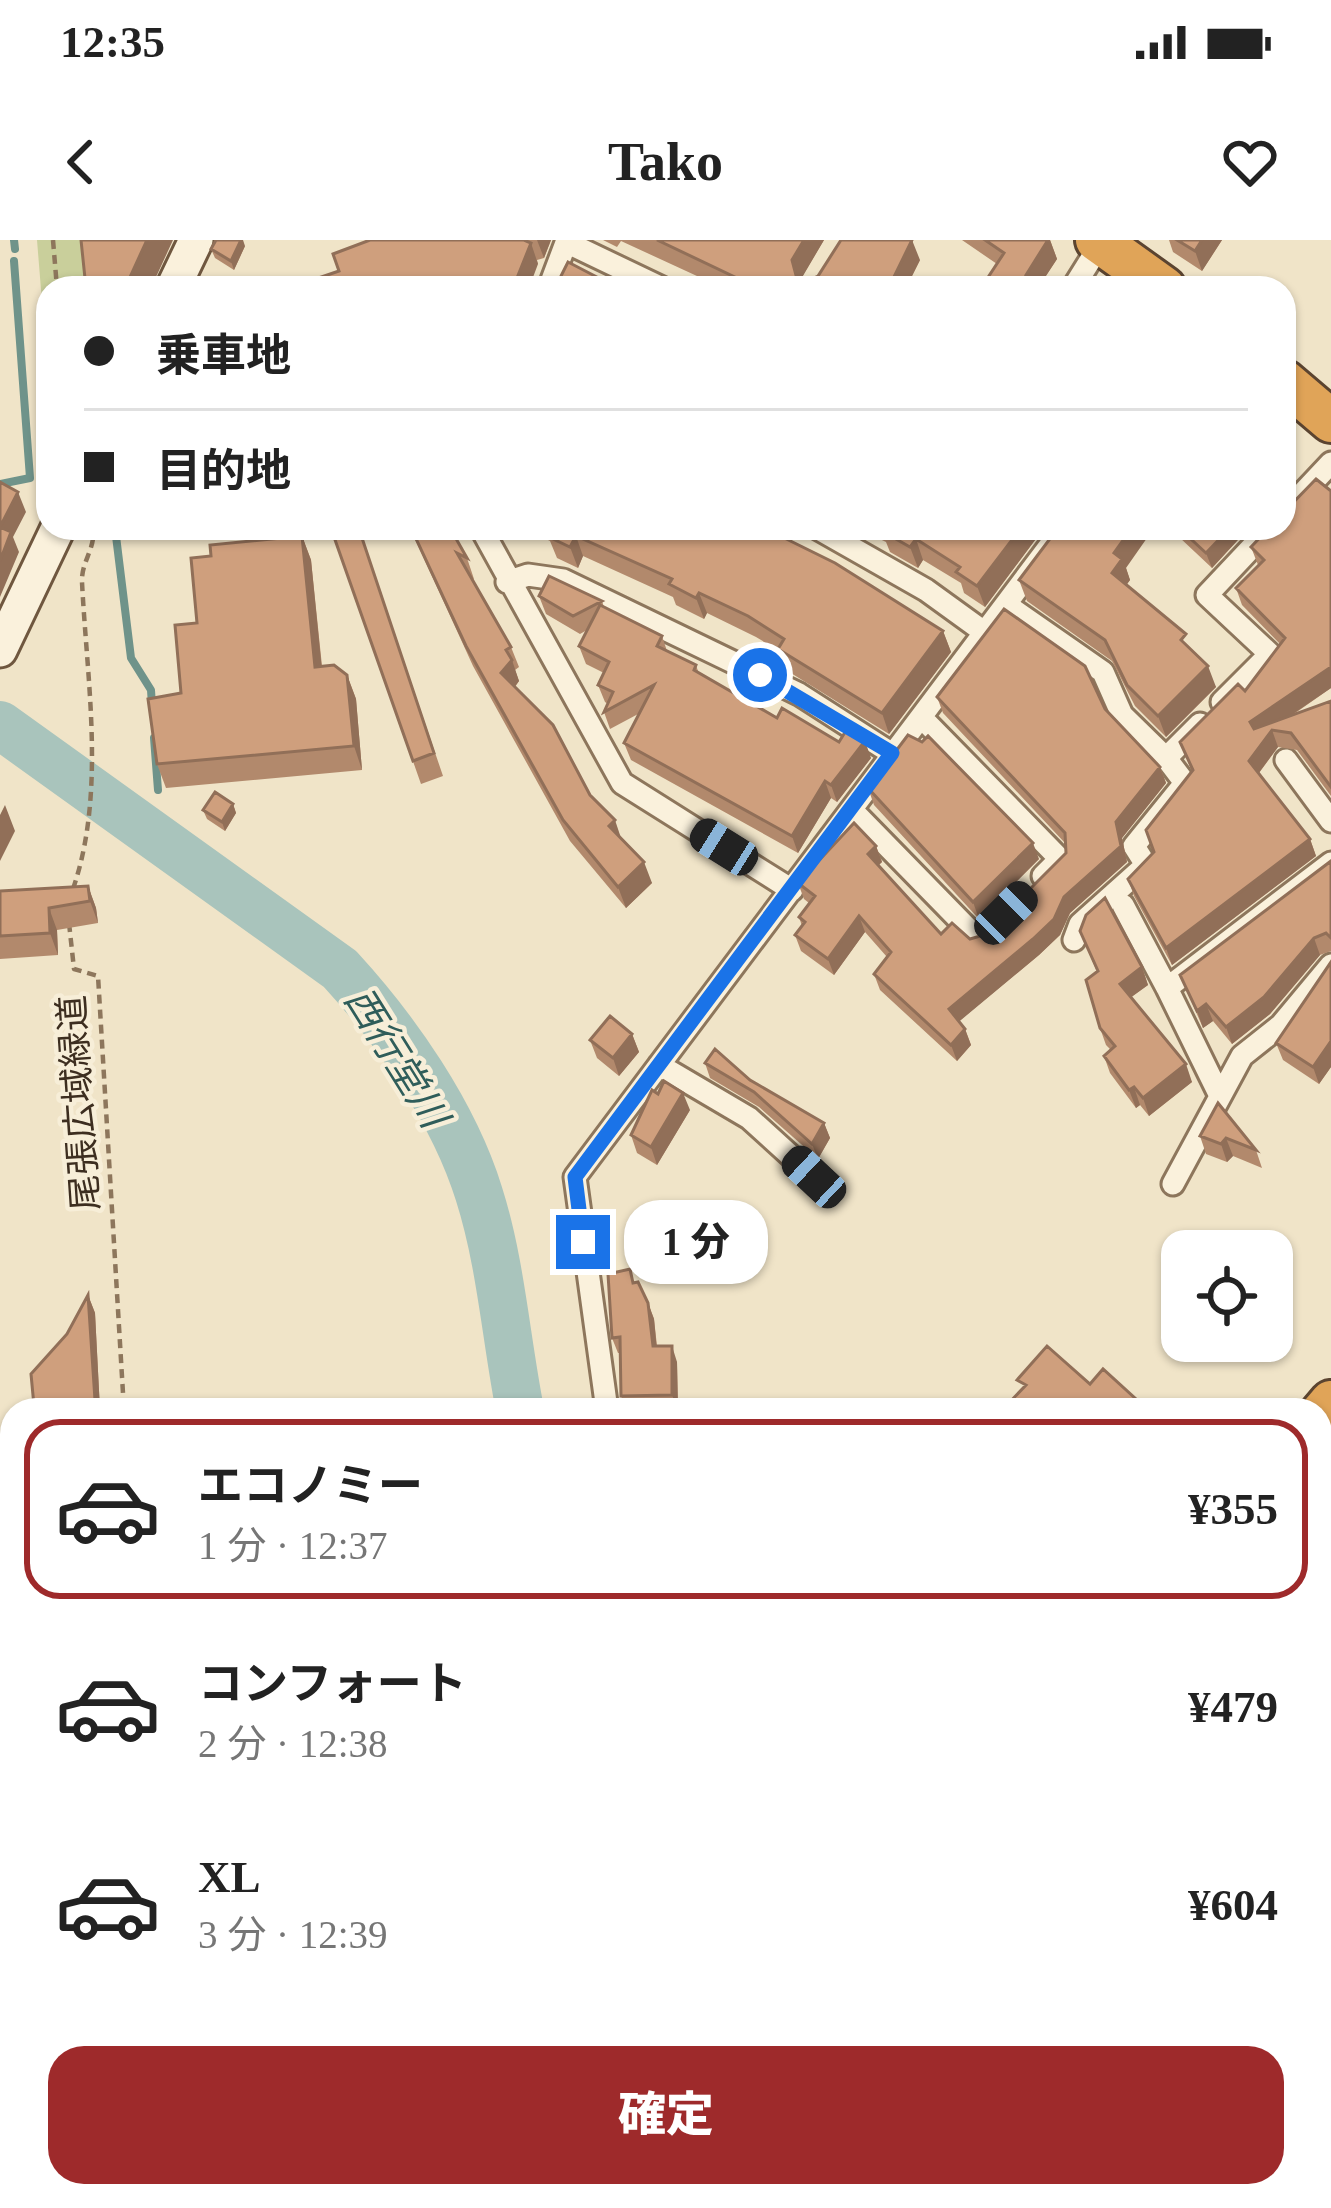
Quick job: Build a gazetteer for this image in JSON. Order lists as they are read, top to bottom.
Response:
{
  "streets": {
    "path": ["尾張広域緑道"]
  },
  "water": ["西行堂川"],
  "page": {
    "status": "12:35",
    "header": "Tako",
    "banner": ["乗車地", "目的地"],
    "bubble": "1 分",
    "list": [
      {
        "name": "エコノミー",
        "note": "1 分 · 12:37",
        "value": "¥355"
      },
      {
        "name": "コンフォート",
        "note": "2 分 · 12:38",
        "value": "¥479"
      },
      {
        "name": "XL",
        "note": "3 分 · 12:39",
        "value": "¥604"
      }
    ],
    "buttons": "確定"
  }
}
